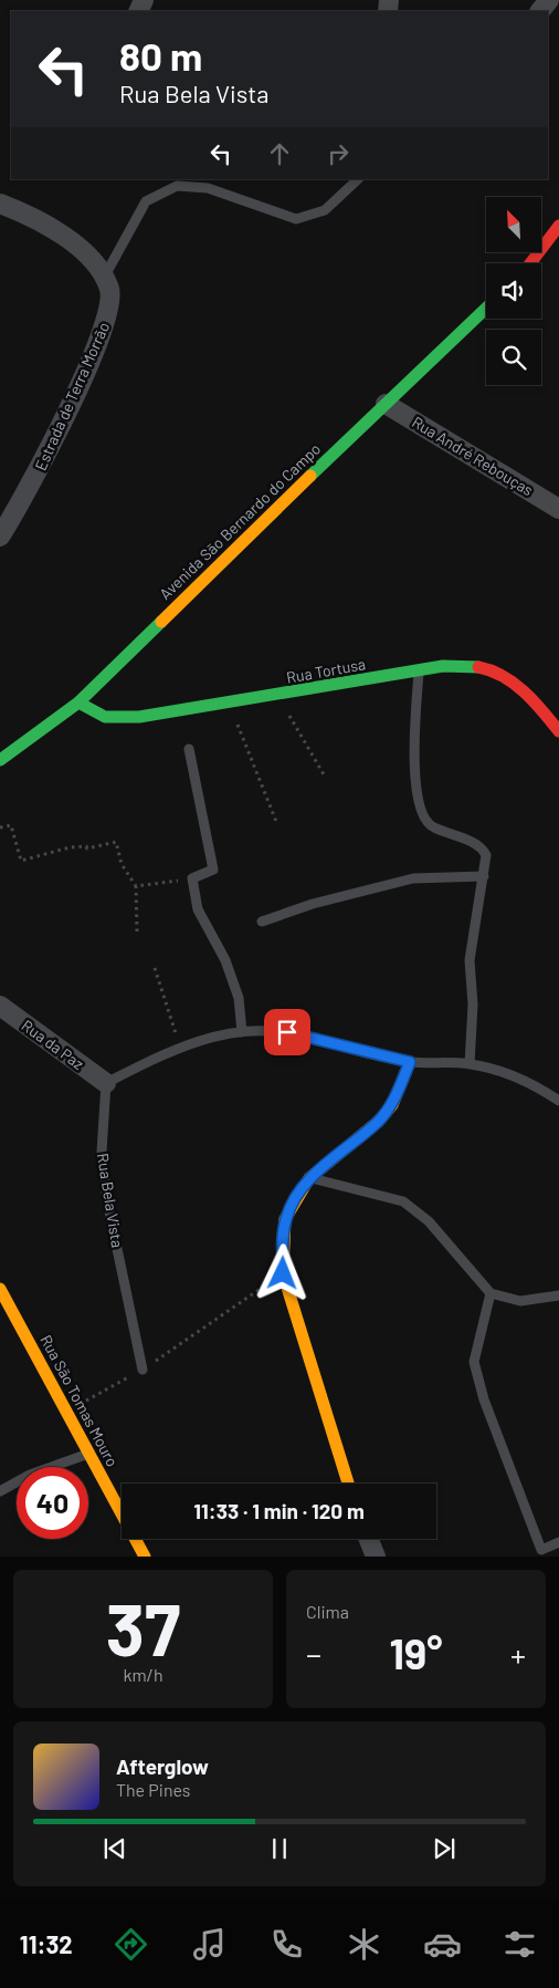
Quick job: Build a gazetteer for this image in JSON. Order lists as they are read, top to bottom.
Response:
{
  "streets": {
    "street": [
      "Estrada de Terra Morrão",
      "Rua André Rebouças",
      "Avenida São Bernardo do Campo",
      "Rua Tortusa",
      "Rua da Paz",
      "Rua São Tomas Mouro"
    ],
    "lane": ["Rua Bela Vista"]
  },
  "crossings": [
    ["Rua André Rebouças", "Avenida São Bernardo do Campo"],
    ["Avenida São Bernardo do Campo", "Rua Tortusa"],
    ["Rua da Paz", "Rua Bela Vista"]
  ],
  "north": "top left",
  "page": {
    "turn": ["80 m", "Rua Bela Vista"],
    "limit": "40",
    "trip": "11:33 · 1 min · 120 m",
    "tile": [
      ["37", "km/h"],
      "Clima"
    ],
    "heat": ["−", "19°", "+"],
    "song": ["Afterglow", "The Pines"],
    "tabs": "11:32"
  }
}
